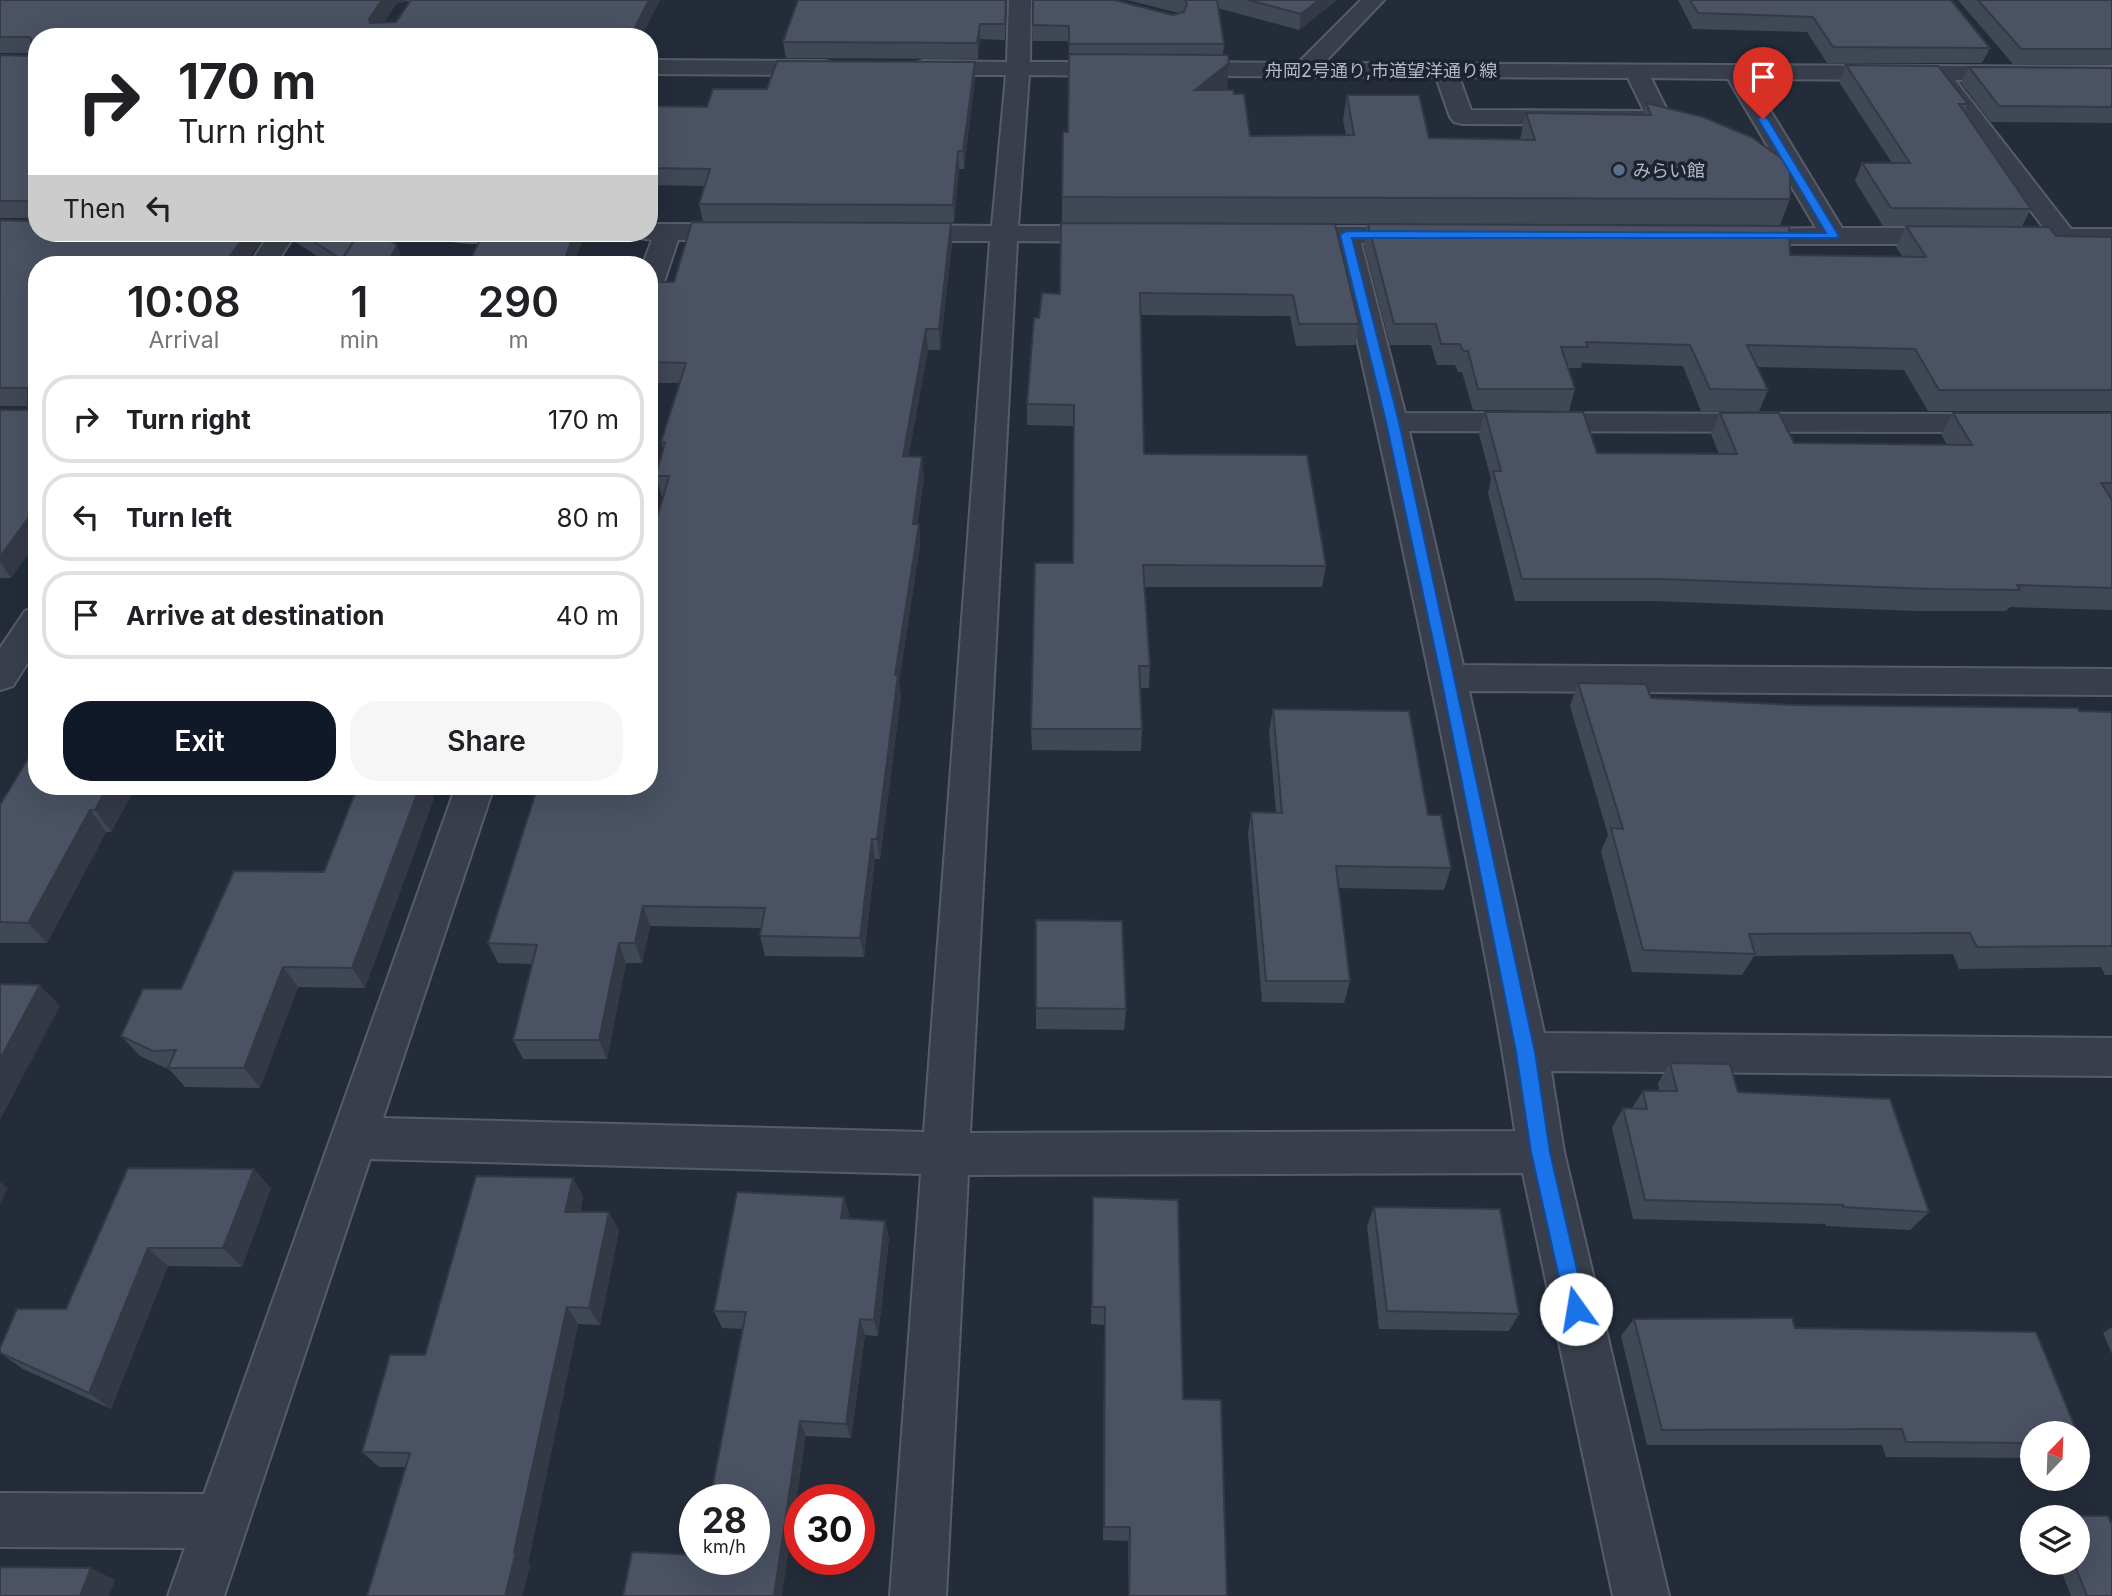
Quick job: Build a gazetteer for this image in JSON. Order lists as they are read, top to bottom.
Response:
{
  "streets": {
    "street": ["舟岡2号通り,市道望洋通り線"]
  },
  "places": ["みらい館"],
  "north": "top right",
  "page": {
    "turn": ["170 m", "Turn right"],
    "then": "Then",
    "eta": [
      "10:08",
      "Arrival",
      "1",
      "min",
      "290",
      "m"
    ],
    "list": [
      {
        "name": "Turn right",
        "value": "170 m"
      },
      {
        "name": "Turn left",
        "value": "80 m"
      },
      {
        "name": "Arrive at destination",
        "value": "40 m"
      }
    ],
    "buttons": ["Exit", "Share"],
    "speed": "28 km/h",
    "limit": "30"
  }
}
